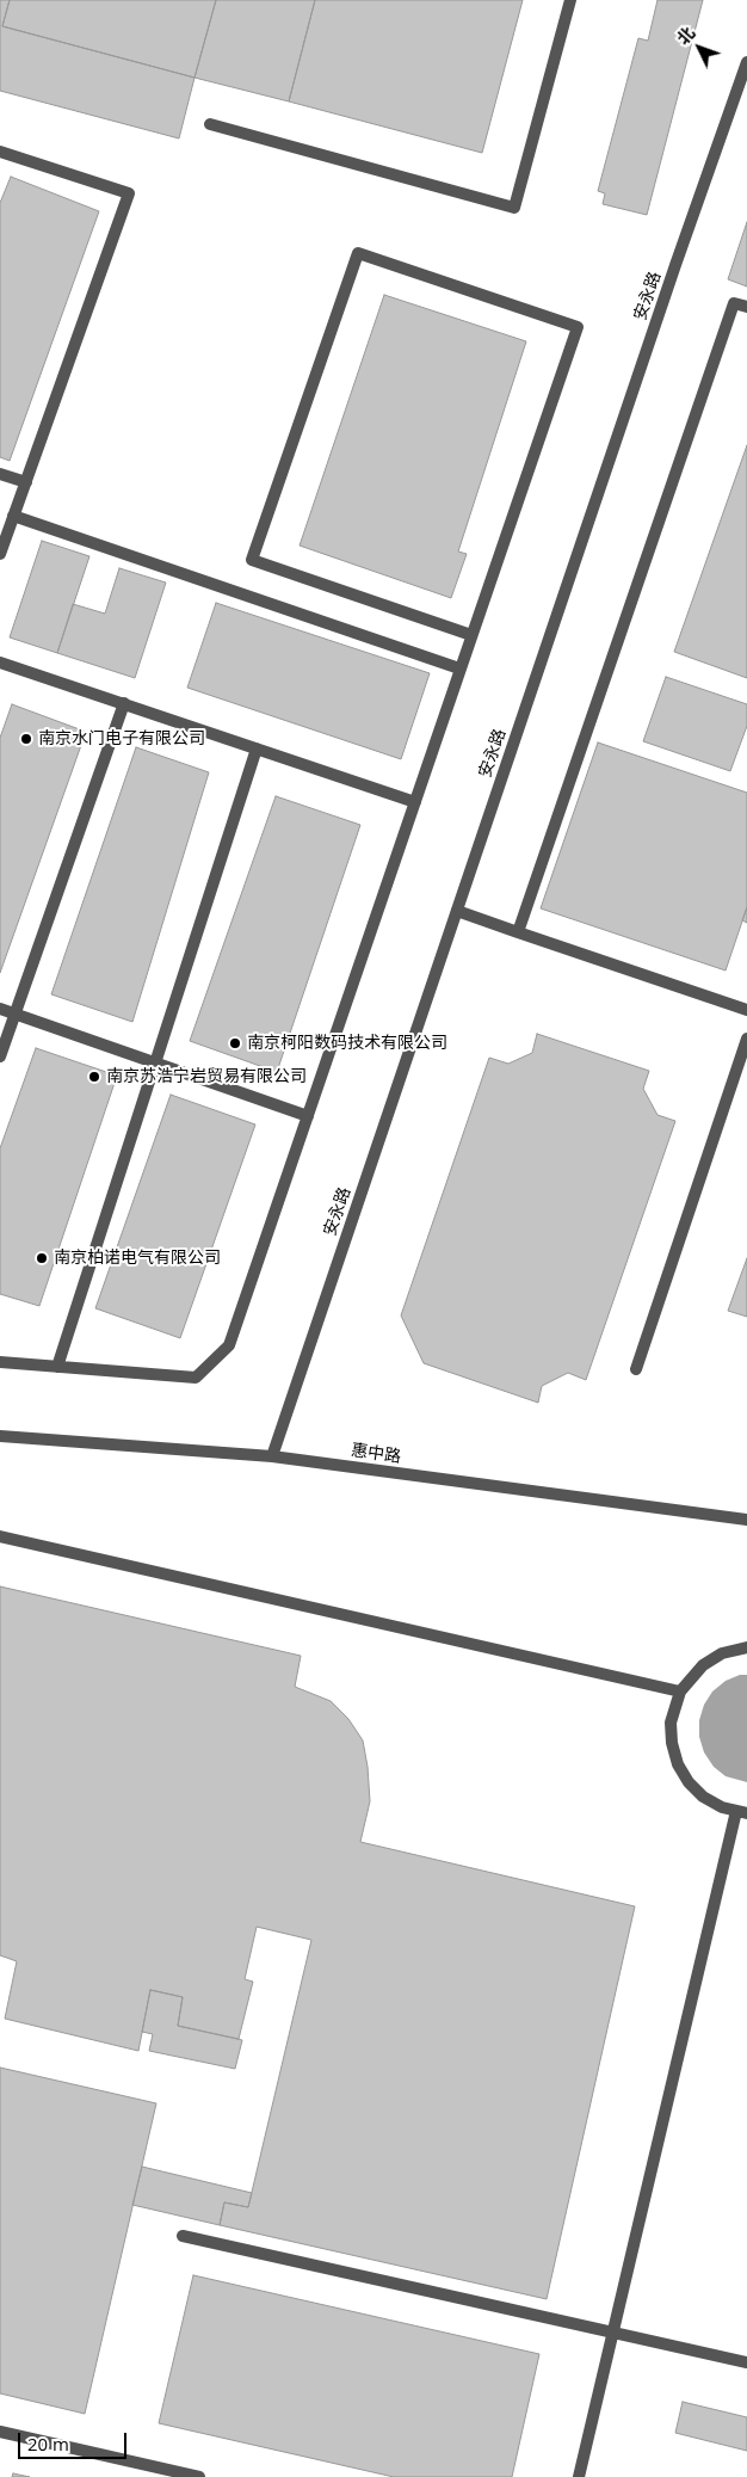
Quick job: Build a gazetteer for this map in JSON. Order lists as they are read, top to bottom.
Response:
{
  "streets": {
    "street": ["安永路", "惠中路"]
  },
  "crossings": [
    ["安永路", "惠中路"]
  ],
  "places": [
    "南京水门电子有限公司",
    "南京柯阳数码技术有限公司",
    "南京苏浩宁岩贸易有限公司",
    "南京柏诺电气有限公司"
  ],
  "scale_bar": "20 m",
  "north": "top left"
}
